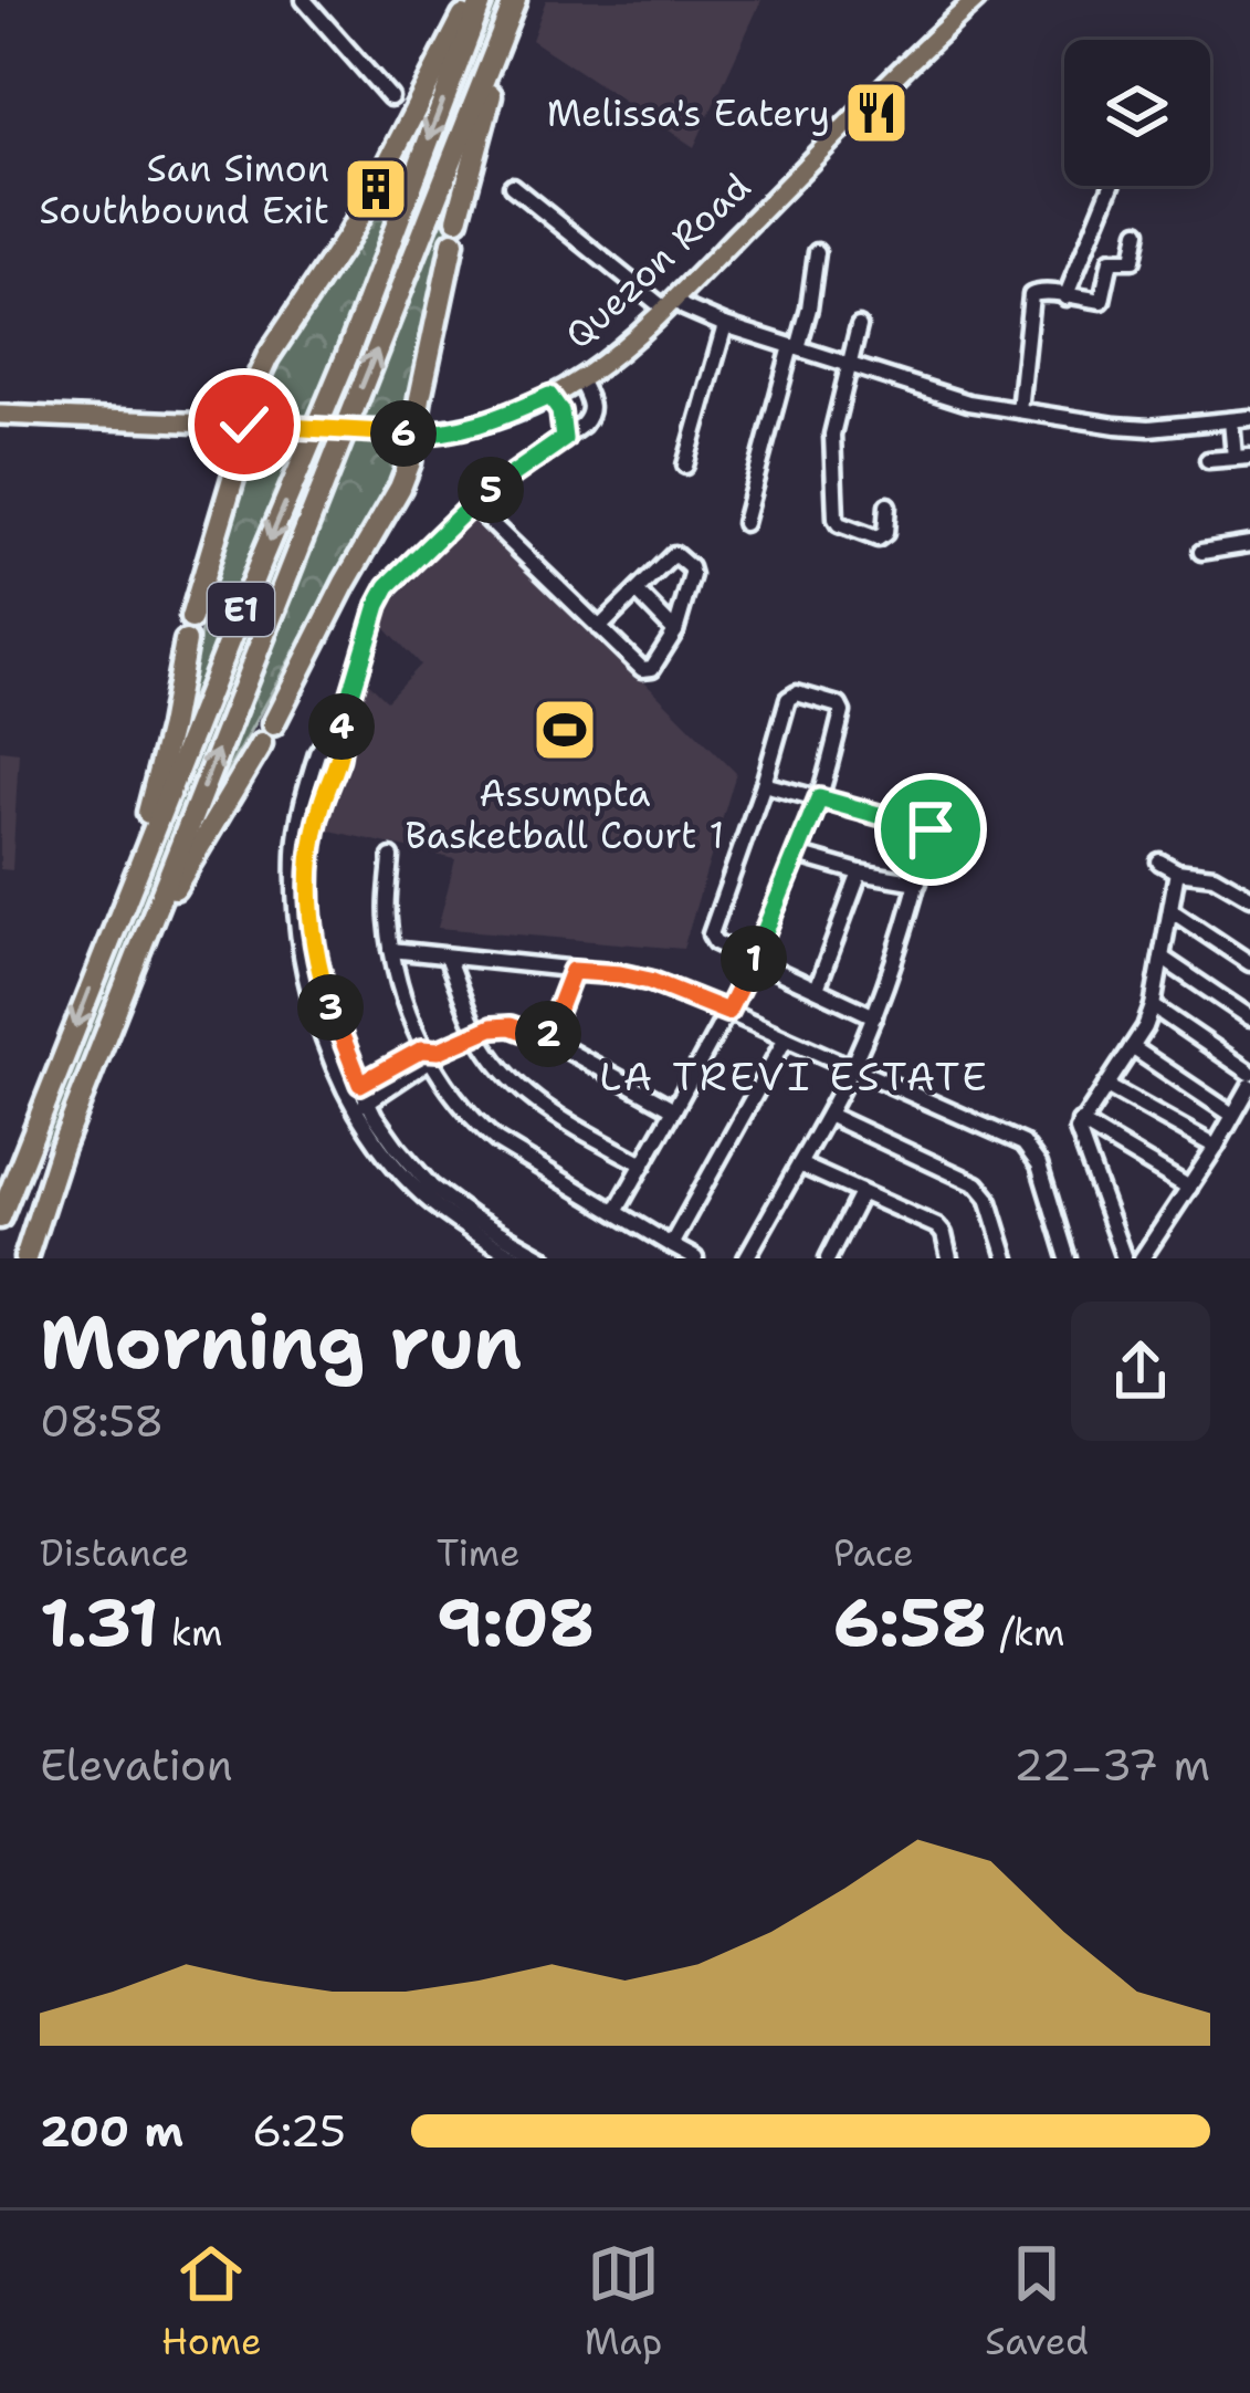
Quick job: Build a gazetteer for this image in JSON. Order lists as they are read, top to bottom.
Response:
{
  "streets": {
    "highway": ["E1"],
    "main road": ["Quezon Road"]
  },
  "districts": ["LA TREVI ESTATE"],
  "places": {
    "restaurant": ["Melissa's Eatery"],
    "building": ["San Simon Southbound Exit"],
    "sports": ["Assumpta Basketball Court 1"]
  },
  "page": {
    "pins": [
      "6",
      "5",
      "4",
      "1",
      "3",
      "2"
    ],
    "heading": ["Morning run", "08:58"],
    "stats": [
      ["Distance", "1.31 km"],
      ["Time", "9:08"],
      ["Pace", "6:58 /km"]
    ],
    "chart": ["Elevation", "22–37 m"],
    "list": [
      {
        "name": "200 m",
        "note": "6:25"
      }
    ],
    "tabs": ["Home", "Map", "Saved"]
  }
}
